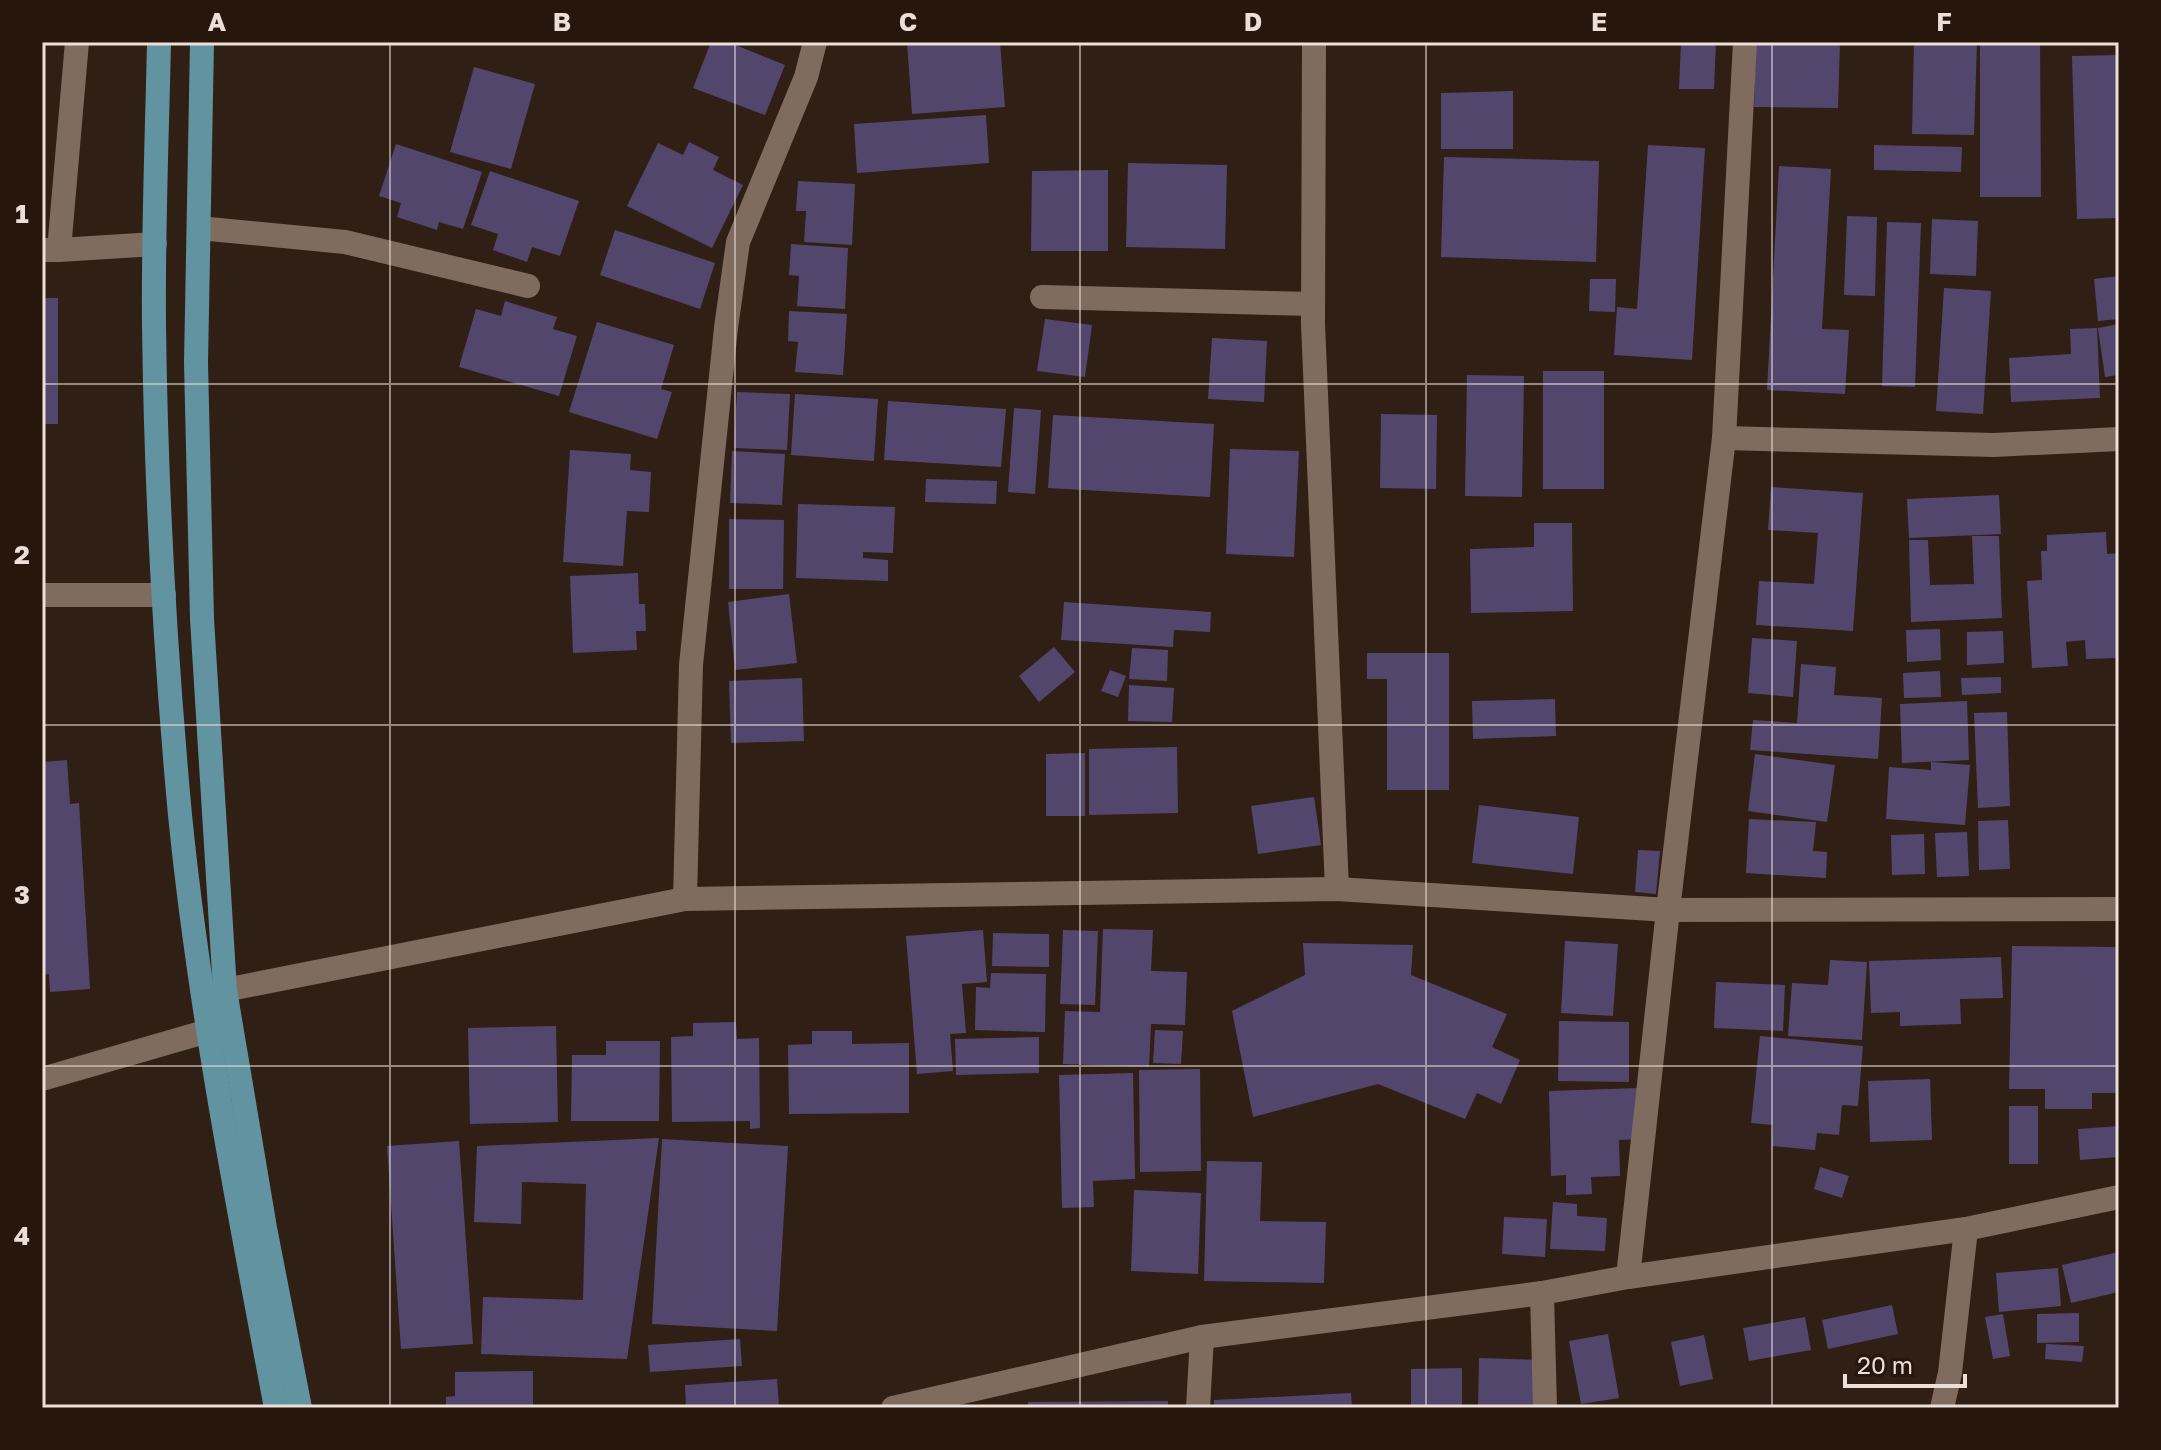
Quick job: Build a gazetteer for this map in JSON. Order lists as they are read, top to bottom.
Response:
{
  "scale_bar": "20 m",
  "grid": {
    "columns": [
      "A",
      "B",
      "C",
      "D",
      "E",
      "F"
    ],
    "rows": [
      "1",
      "2",
      "3",
      "4"
    ]
  }
}
